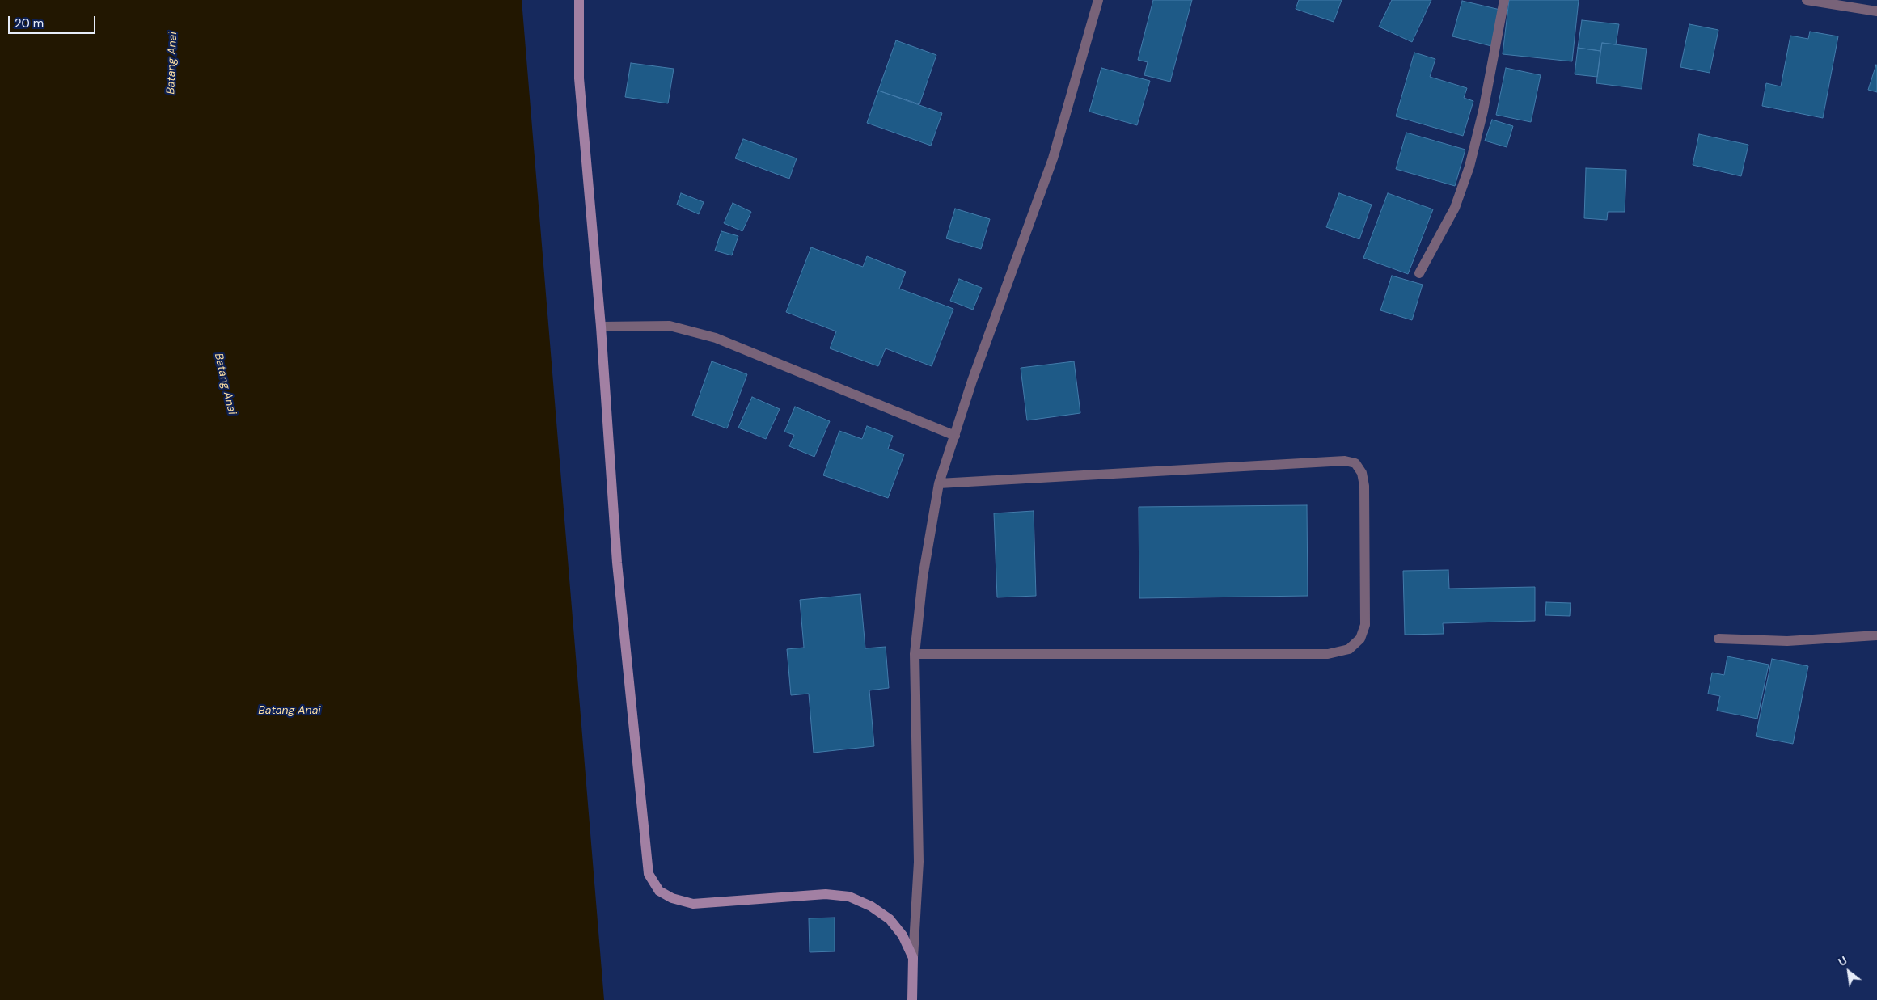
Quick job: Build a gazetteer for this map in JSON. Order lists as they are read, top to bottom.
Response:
{
  "water": ["Batang Anai"],
  "scale_bar": "20 m",
  "north": "top left"
}
